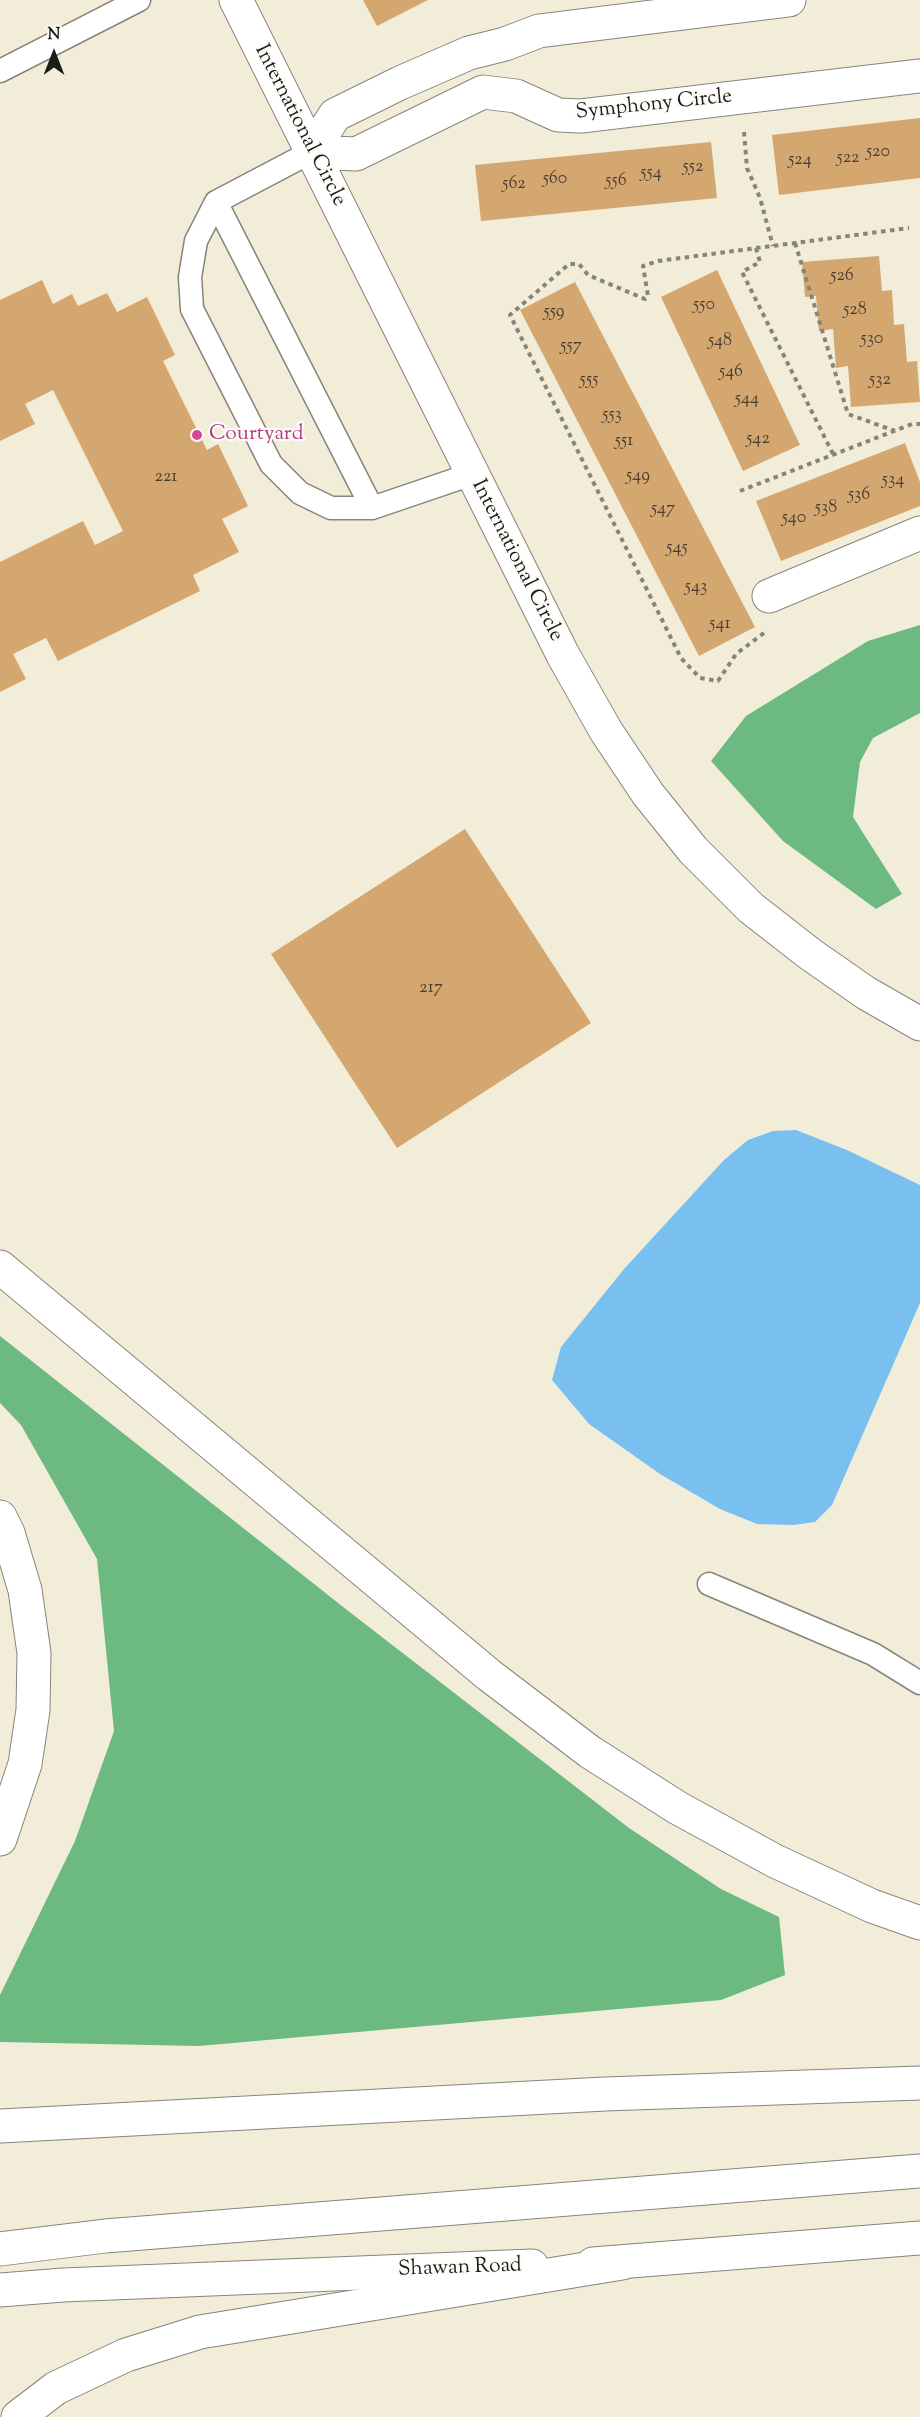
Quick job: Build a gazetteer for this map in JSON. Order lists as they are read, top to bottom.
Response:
{
  "streets": {
    "main road": ["Symphony Circle", "International Circle", "Shawan Road"]
  },
  "places": ["Courtyard"],
  "house_numbers": [
    "520",
    "522",
    "524",
    "552",
    "554",
    "560",
    "556",
    "562",
    "526",
    "550",
    "528",
    "559",
    "530",
    "548",
    "557",
    "546",
    "555",
    "532",
    "544",
    "553",
    "542",
    "551",
    "549",
    "221",
    "534",
    "536",
    "538",
    "547",
    "540",
    "545",
    "543",
    "541",
    "217"
  ],
  "north": "top"
}
